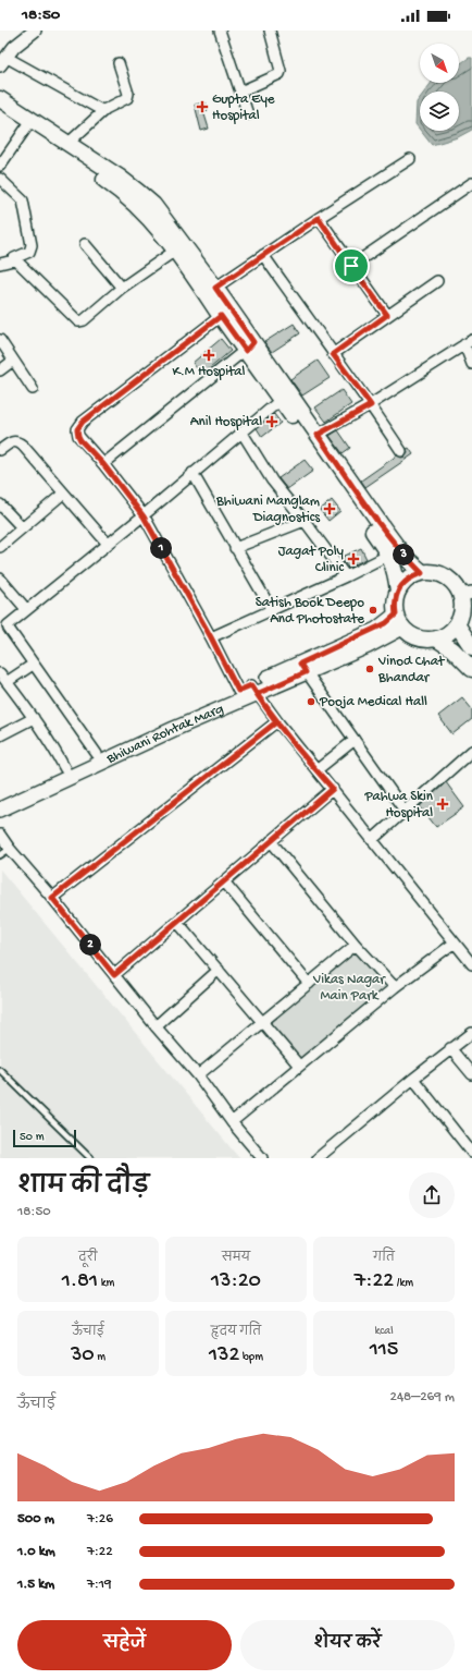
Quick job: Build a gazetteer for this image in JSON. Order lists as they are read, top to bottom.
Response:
{
  "streets": {
    "main road": ["Bhiwani Rohtak Marg"]
  },
  "parks": ["Vikas Nagar Main Park"],
  "places": {
    "health": [
      "Gupta Eye Hospital",
      "K.M Hospital",
      "Anil Hospital",
      "Bhiwani Manglam Diagnostics",
      "Jagat Poly Clinic",
      "Pahwa Skin Hospital"
    ],
    "other": ["Satish Book Deepo And Photostate", "Vinod Chat Bhandar", "Pooja Medical Hall"]
  },
  "scale_bar": "50 m",
  "north": "bottom right",
  "page": {
    "status": "18:50",
    "pins": ["1", "3", "2"],
    "scale": "50 m",
    "heading": ["शाम की दौड़", "18:50"],
    "stats": [
      ["दूरी", "1.81 km"],
      ["समय", "13:20"],
      ["गति", "7:22 /km"],
      ["ऊँचाई", "30 m"],
      ["हृदय गति", "132 bpm"],
      ["kcal", "115"]
    ],
    "chart": ["ऊँचाई", "248–269 m"],
    "list": [
      {
        "name": "500 m",
        "note": "7:26"
      },
      {
        "name": "1.0 km",
        "note": "7:22"
      },
      {
        "name": "1.5 km",
        "note": "7:19"
      }
    ],
    "buttons": ["सहेजें", "शेयर करें"]
  }
}
